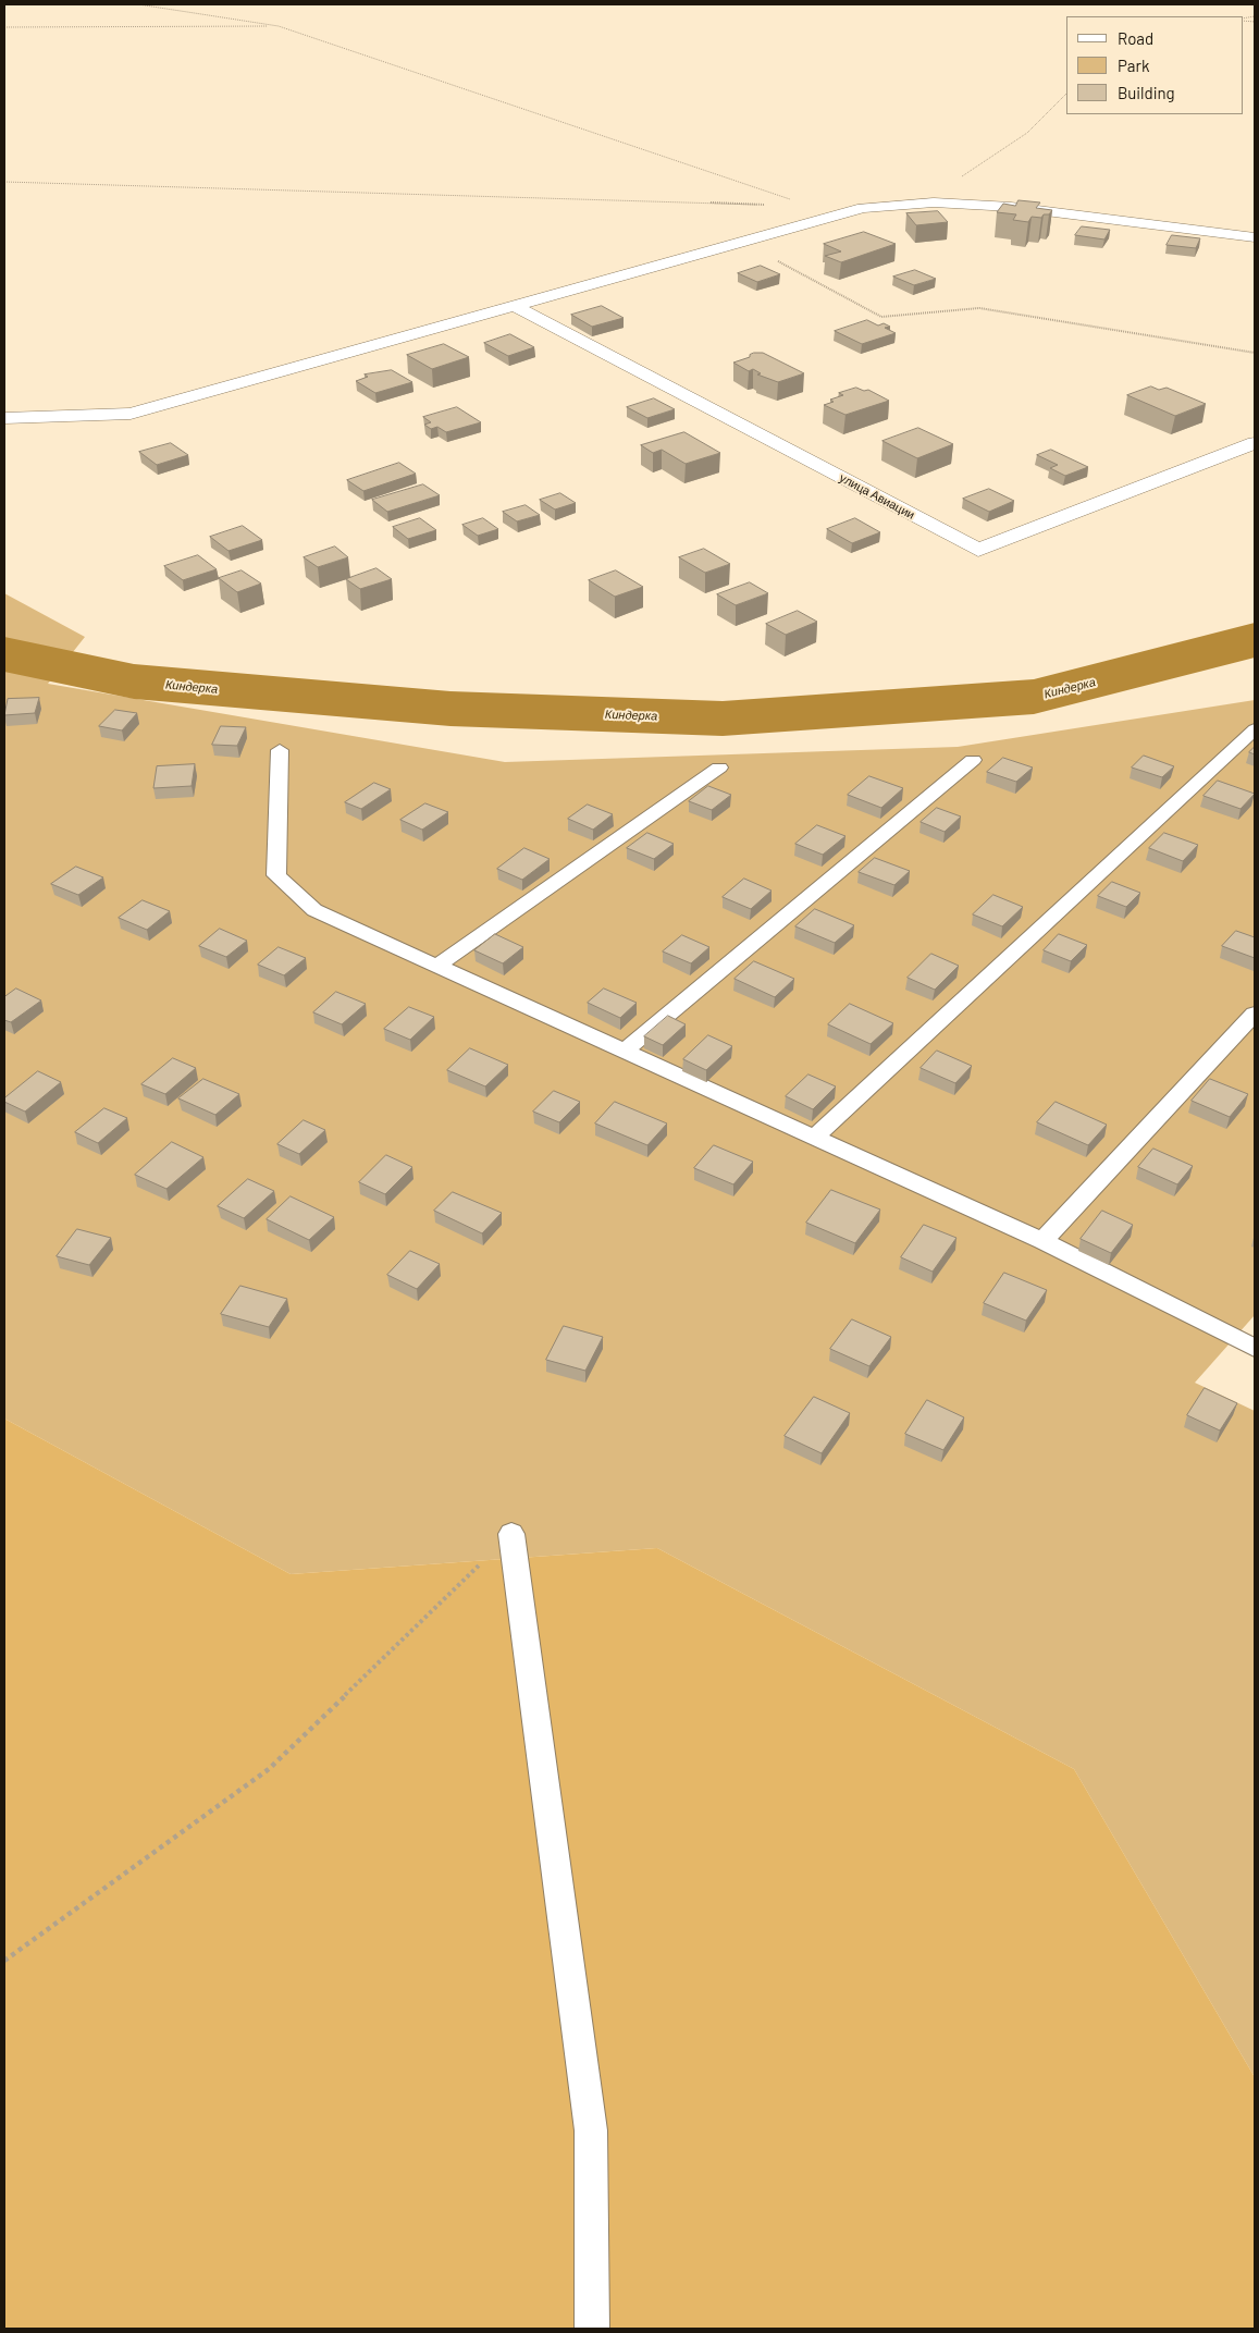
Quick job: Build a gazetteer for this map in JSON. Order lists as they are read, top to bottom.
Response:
{
  "streets": {
    "street": ["улица Авиации"]
  },
  "water": ["Киндерка"],
  "legend": ["Road", "Park", "Building"]
}
